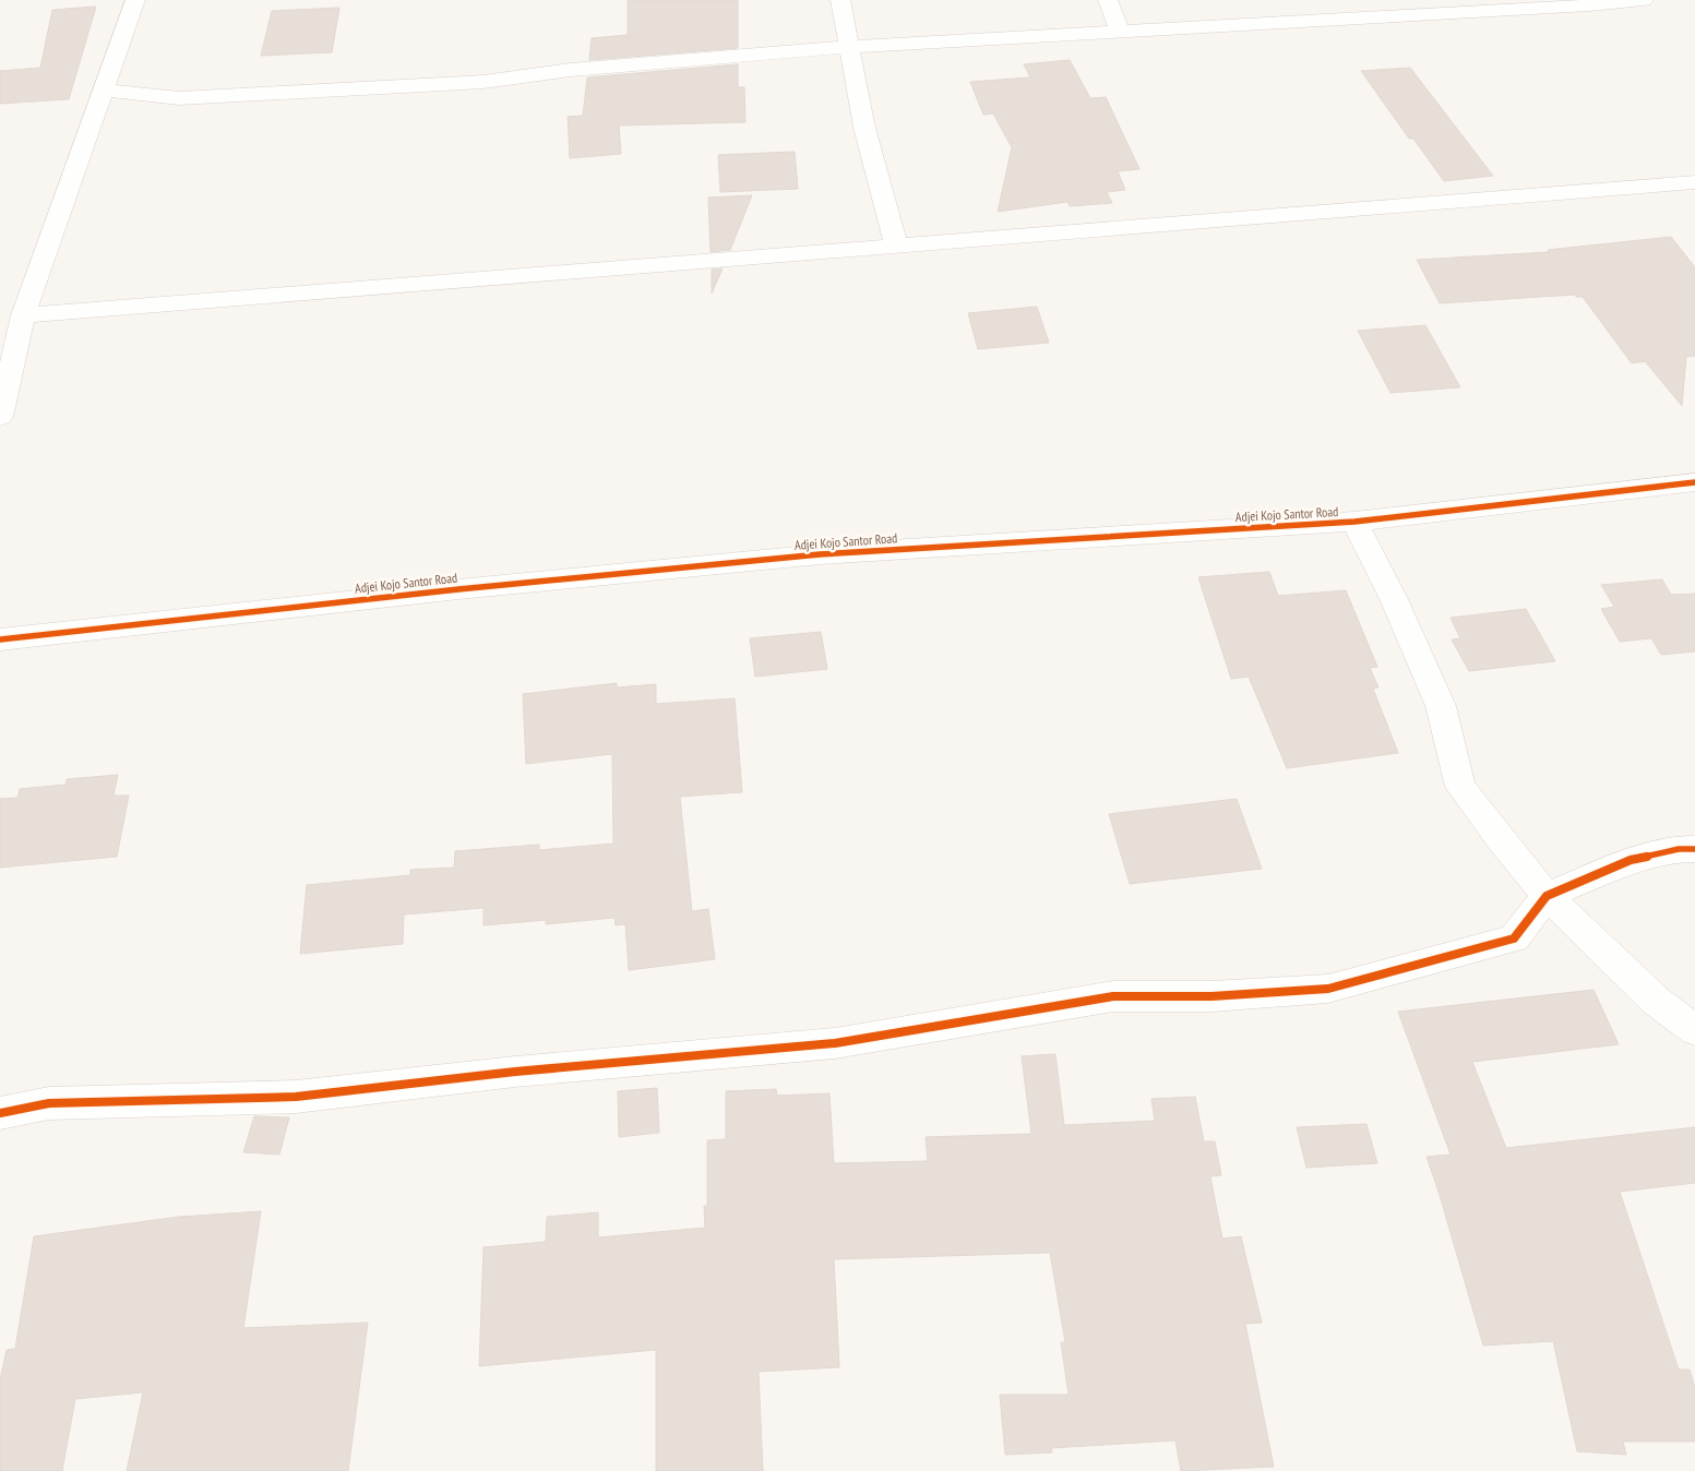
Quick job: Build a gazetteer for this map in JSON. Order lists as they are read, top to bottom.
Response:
{
  "streets": {
    "street": ["Adjei Kojo Santor Road"]
  }
}
